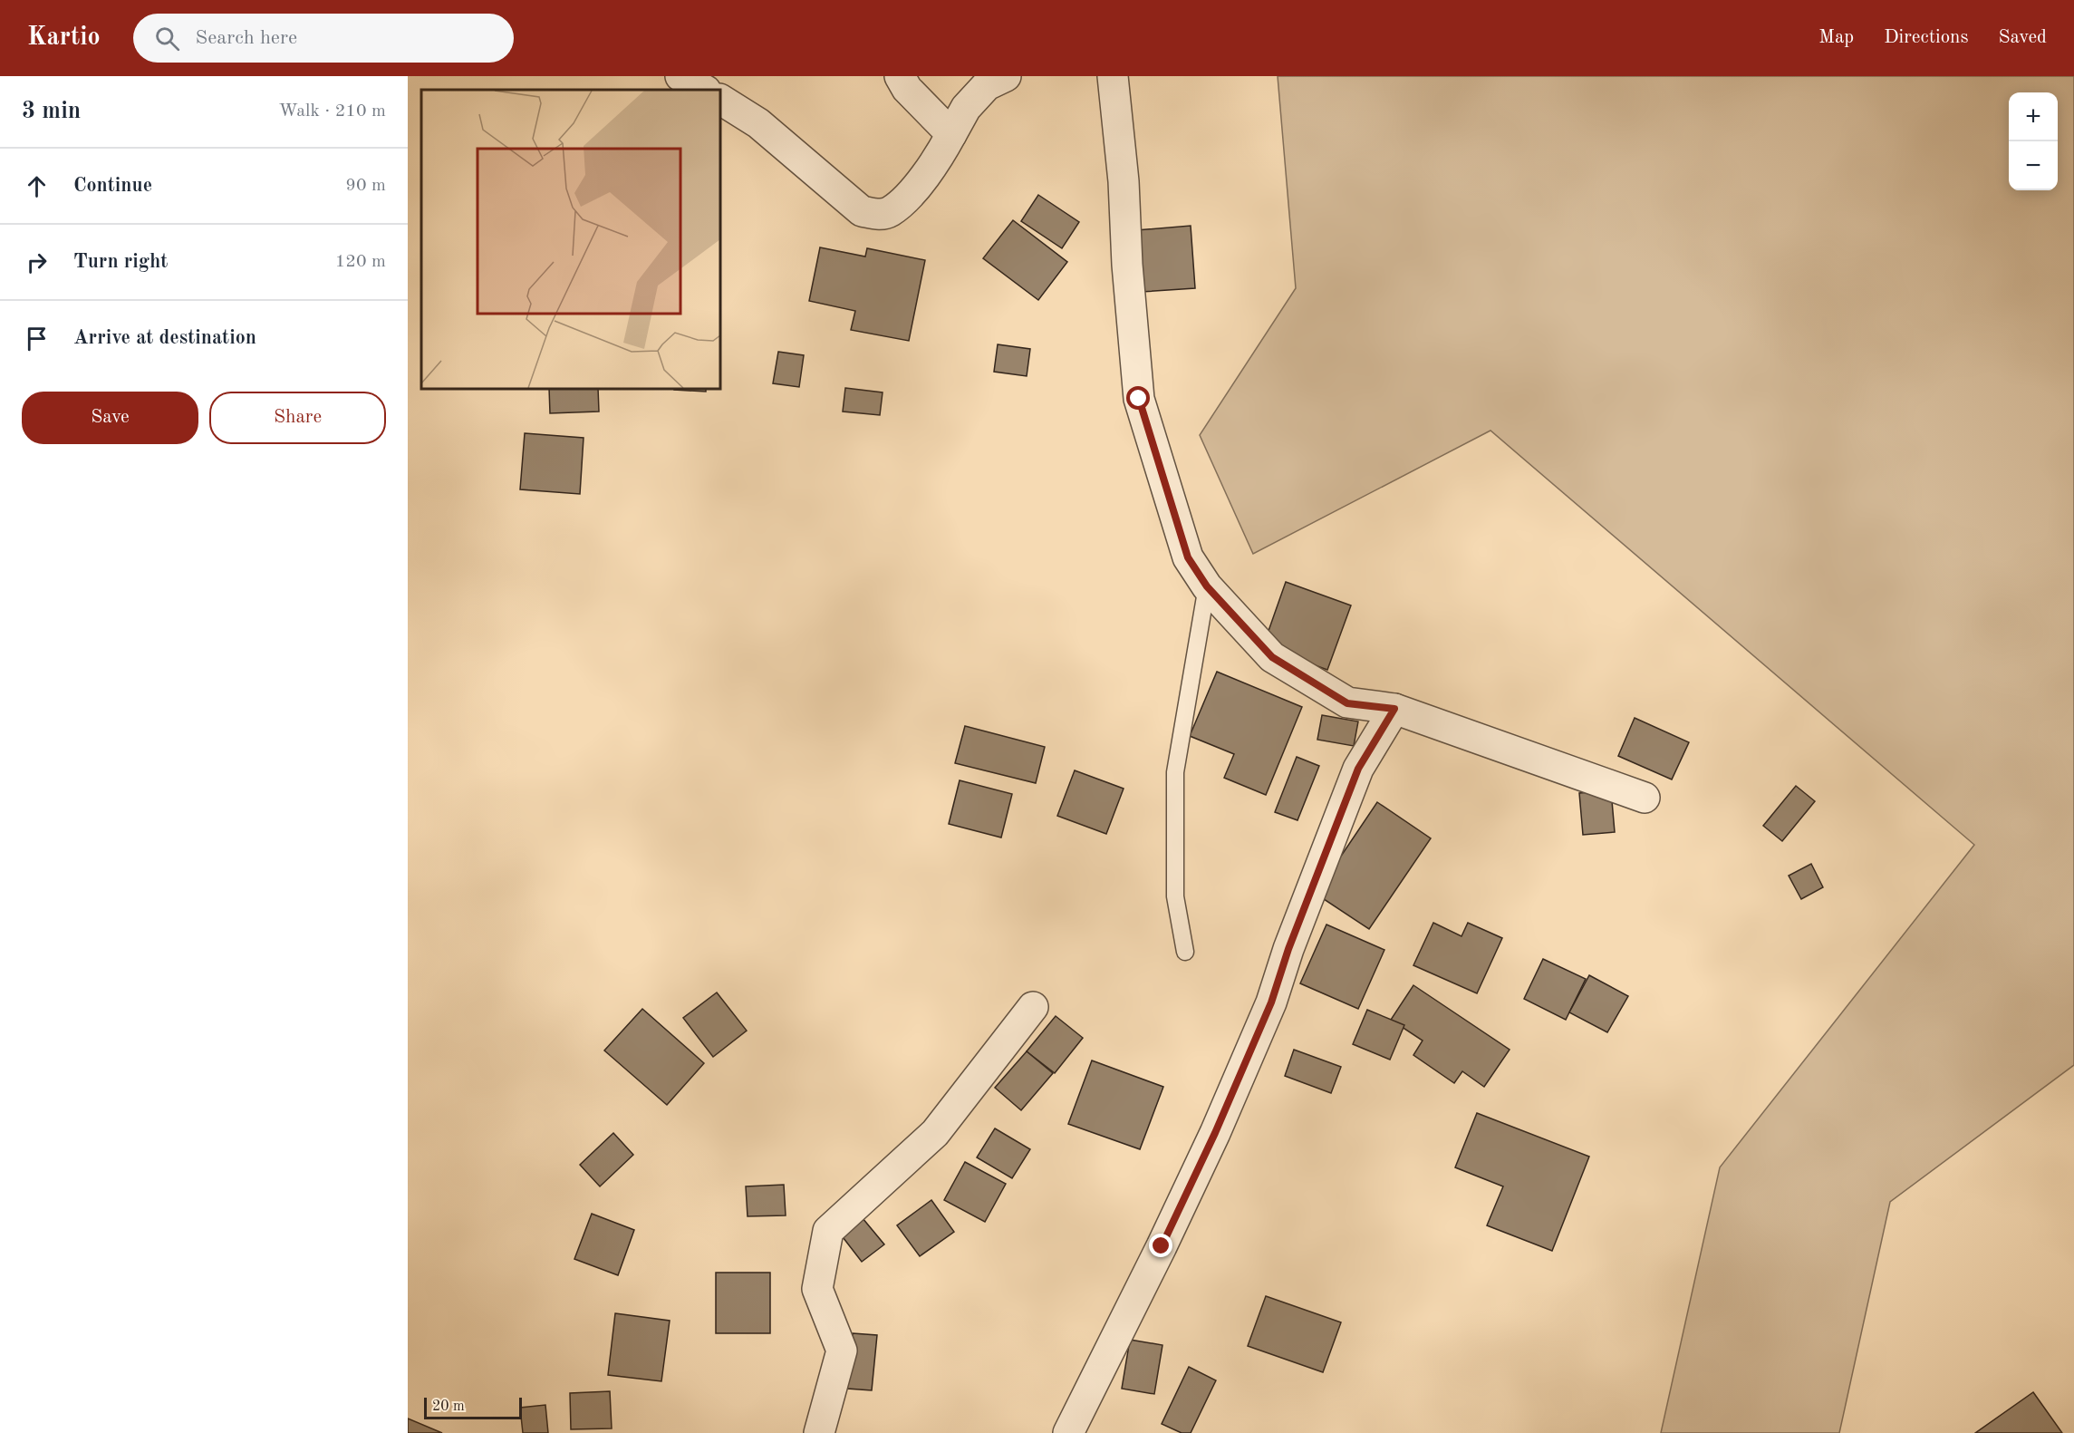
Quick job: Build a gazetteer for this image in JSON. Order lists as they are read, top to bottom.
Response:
{
  "scale_bar": "20 m",
  "page": {
    "header": "Kartio",
    "search": "Search here",
    "nav": ["Map", "Directions", "Saved"],
    "heading": ["3 min", "Walk · 210 m"],
    "map_buttons": ["+", "−"],
    "list": [
      ["Continue", "90 m"],
      ["Turn right", "120 m"],
      "Arrive at destination"
    ],
    "buttons": ["Save", "Share"],
    "scale": "20 m"
  }
}
